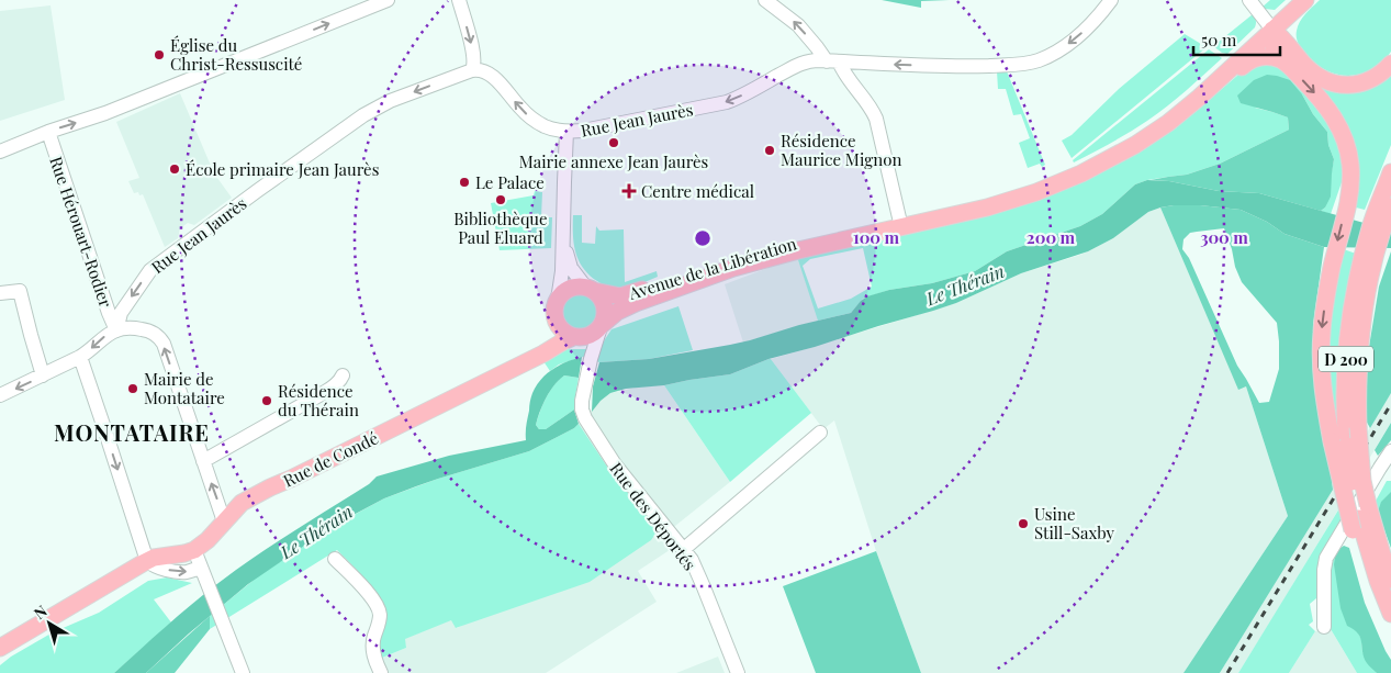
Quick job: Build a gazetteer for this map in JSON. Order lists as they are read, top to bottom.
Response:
{
  "streets": {
    "main road": ["Avenue de la Libération", "D 200", "Rue de Condé"],
    "street": ["Rue Jean Jaurès", "Rue Hérouart-Rodier", "Rue des Déportés"]
  },
  "crossings": [
    ["Rue Jean Jaurès", "Rue Hérouart-Rodier"],
    ["Avenue de la Libération", "Rue de Condé"],
    ["Avenue de la Libération", "Rue des Déportés"],
    ["Rue de Condé", "Rue des Déportés"]
  ],
  "one_way": ["Rue Jean Jaurès"],
  "districts": ["MONTATAIRE"],
  "water": ["Le Thérain"],
  "places": {
    "other": [
      "Église du Christ-Ressuscité",
      "Mairie annexe Jean Jaurès",
      "Résidence Maurice Mignon",
      "École primaire Jean Jaurès",
      "Le Palace",
      "Bibliothèque Paul Eluard",
      "Mairie de Montataire",
      "Résidence du Thérain",
      "Usine Still-Saxby"
    ],
    "health": ["Centre médical"]
  },
  "scale_bar": "50 m",
  "north": "top left",
  "rings": ["100 m", "200 m", "300 m"]
}
